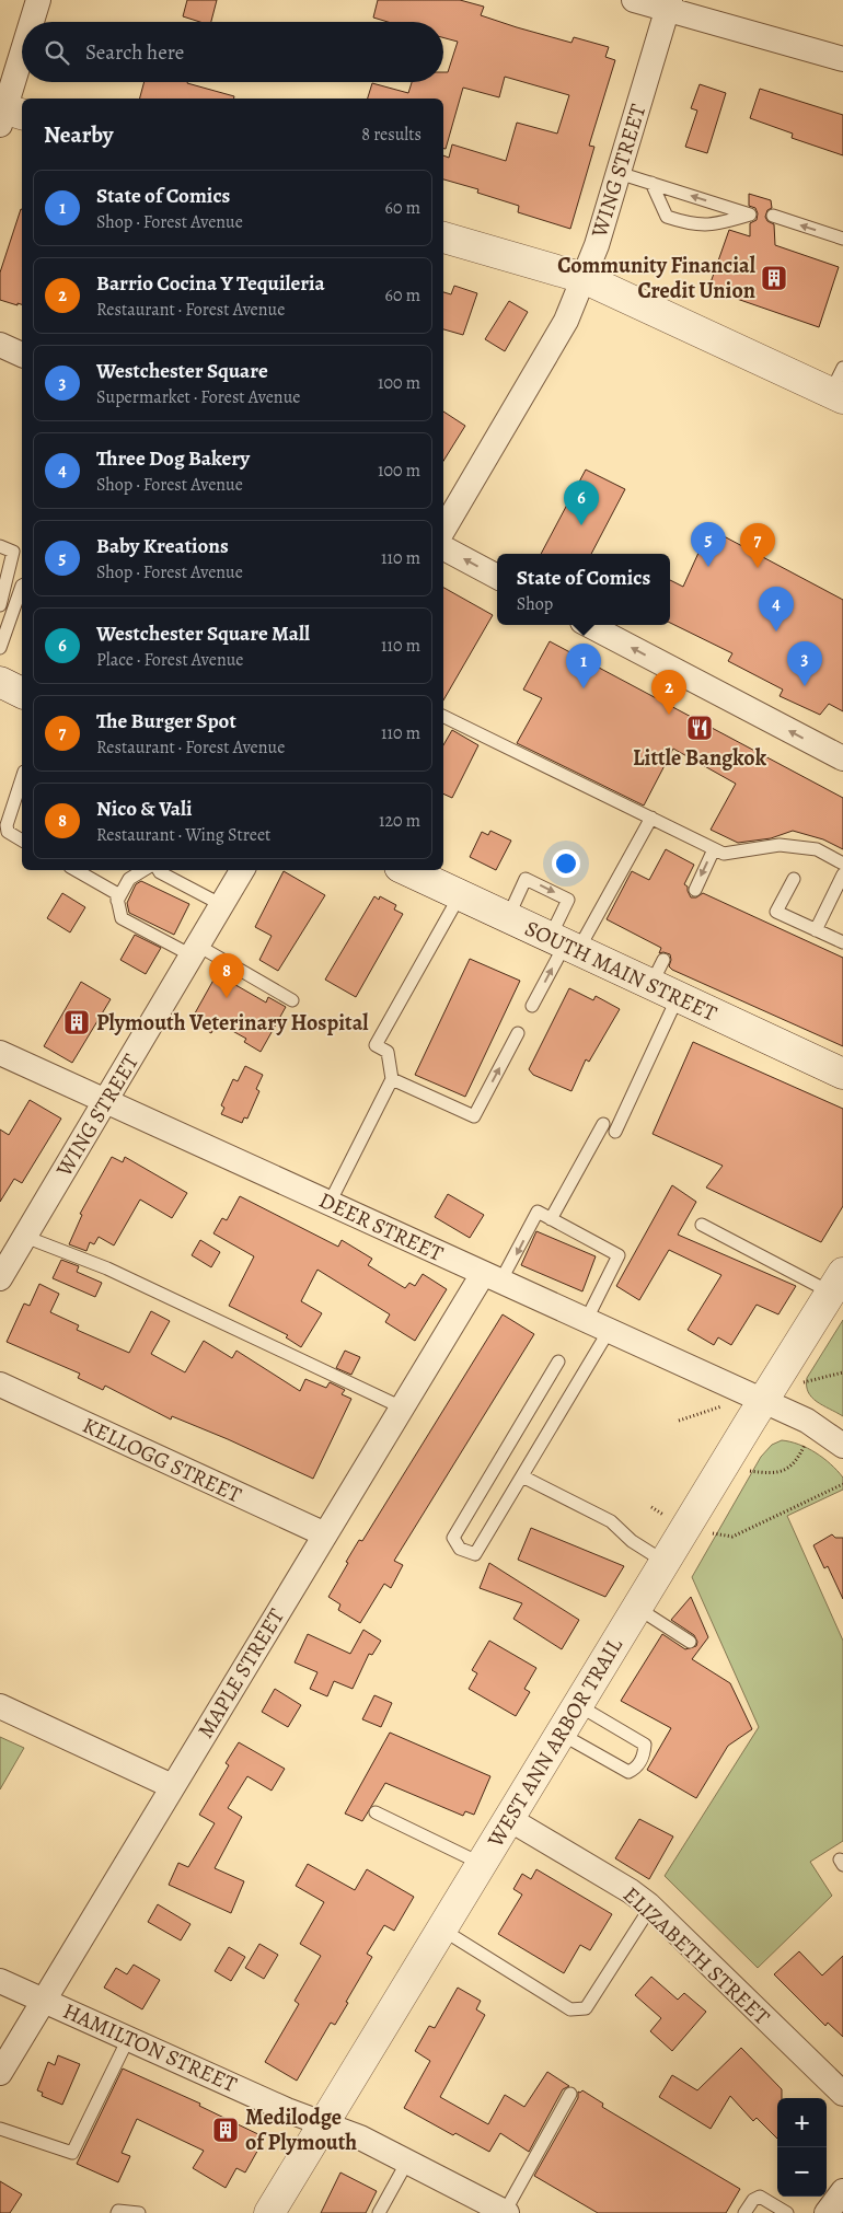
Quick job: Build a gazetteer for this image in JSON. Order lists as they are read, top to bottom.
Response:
{
  "streets": {
    "street": [
      "WING STREET",
      "SOUTH MAIN STREET",
      "DEER STREET",
      "KELLOGG STREET",
      "MAPLE STREET",
      "WEST ANN ARBOR TRAIL",
      "ELIZABETH STREET",
      "HAMILTON STREET"
    ]
  },
  "crossings": [
    ["WING STREET", "DEER STREET"],
    ["DEER STREET", "MAPLE STREET"],
    ["DEER STREET", "WEST ANN ARBOR TRAIL"],
    ["KELLOGG STREET", "MAPLE STREET"],
    ["MAPLE STREET", "HAMILTON STREET"],
    ["WEST ANN ARBOR TRAIL", "ELIZABETH STREET"],
    ["WEST ANN ARBOR TRAIL", "HAMILTON STREET"]
  ],
  "places": {
    "building": ["Community Financial Credit Union", "Plymouth Veterinary Hospital", "Medilodge of Plymouth"],
    "restaurant": ["Little Bangkok"]
  },
  "page": {
    "search": "Search here",
    "heading": ["Nearby", "8 results"],
    "list": [
      {
        "mark": "1",
        "name": "State of Comics",
        "note": "Shop · Forest Avenue",
        "value": "60 m"
      },
      {
        "mark": "2",
        "name": "Barrio Cocina Y Tequileria",
        "note": "Restaurant · Forest Avenue",
        "value": "60 m"
      },
      {
        "mark": "3",
        "name": "Westchester Square",
        "note": "Supermarket · Forest Avenue",
        "value": "100 m"
      },
      {
        "mark": "4",
        "name": "Three Dog Bakery",
        "note": "Shop · Forest Avenue",
        "value": "100 m"
      },
      {
        "mark": "5",
        "name": "Baby Kreations",
        "note": "Shop · Forest Avenue",
        "value": "110 m"
      },
      {
        "mark": "6",
        "name": "Westchester Square Mall",
        "note": "Place · Forest Avenue",
        "value": "110 m"
      },
      {
        "mark": "7",
        "name": "The Burger Spot",
        "note": "Restaurant · Forest Avenue",
        "value": "110 m"
      },
      {
        "mark": "8",
        "name": "Nico & Vali",
        "note": "Restaurant · Wing Street",
        "value": "120 m"
      }
    ],
    "pins": [
      "6",
      "5",
      "7",
      "4",
      "3",
      "1",
      "2",
      "8"
    ],
    "popup": ["State of Comics", "Shop"],
    "map_buttons": ["+", "−"]
  }
}
